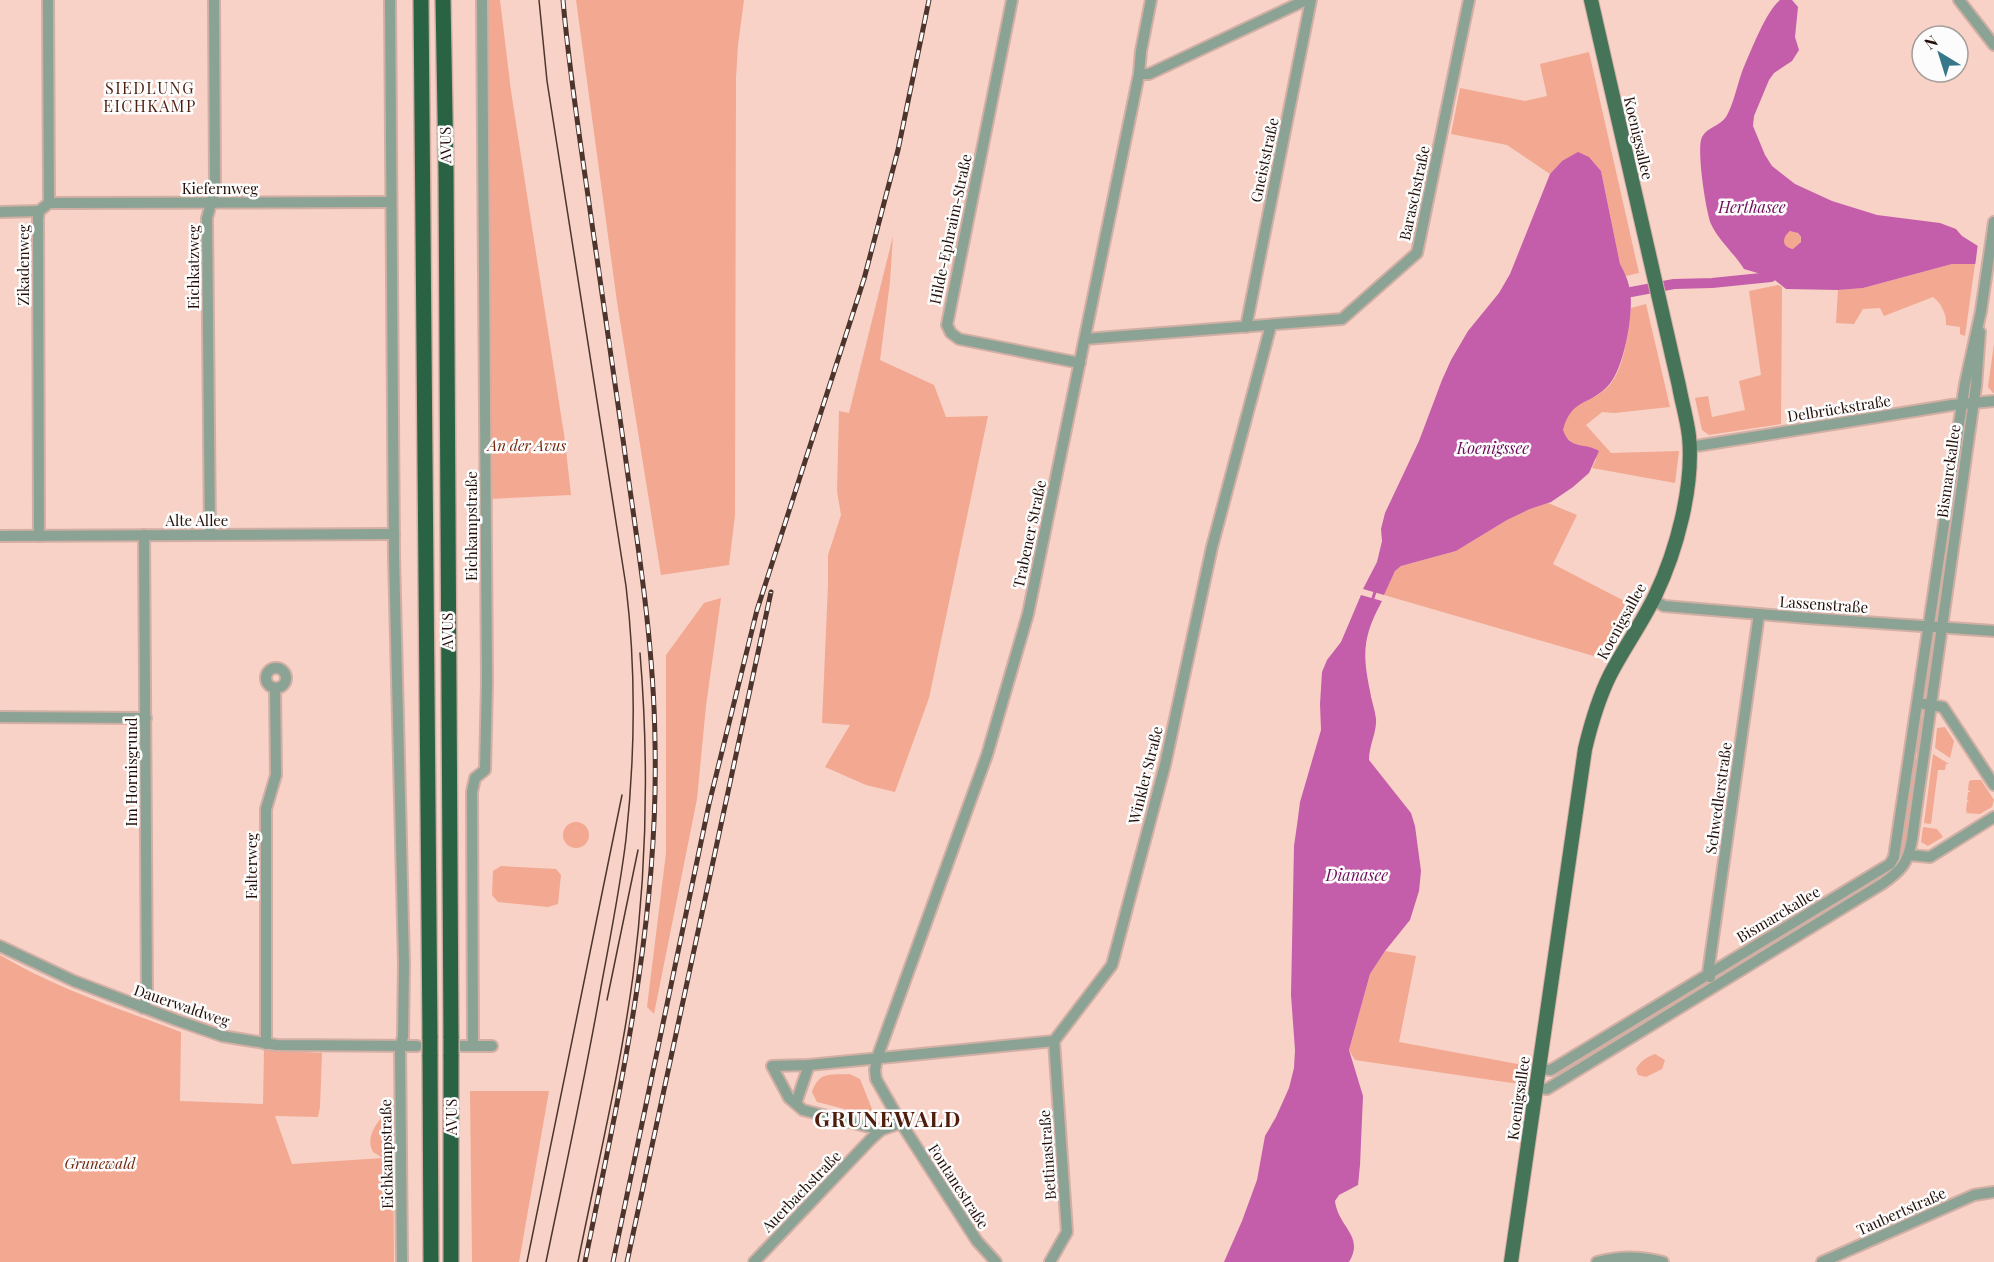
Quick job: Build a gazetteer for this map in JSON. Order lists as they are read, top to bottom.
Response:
{
  "streets": {
    "highway": ["AVUS"],
    "main road": ["Koenigsallee"],
    "street": [
      "Gneiststraße",
      "Kiefernweg",
      "Baraschstraße",
      "Hilde-Ephraim-Straße",
      "Zikadenweg",
      "Eichkatzweg",
      "Delbrückstraße",
      "Bismarckallee",
      "Alte Allee",
      "Eichkampstraße",
      "Trabener Straße",
      "Lassenstraße",
      "Im Hornisgrund",
      "Winkler Straße",
      "Schwedlerstraße",
      "Falterweg",
      "Dauerwaldweg",
      "Bettinastraße",
      "Fontanestraße",
      "Auerbachstraße",
      "Taubertstraße"
    ]
  },
  "crossings": [
    ["Koenigsallee", "Delbrückstraße"],
    ["Koenigsallee", "Bismarckallee"],
    ["Koenigsallee", "Lassenstraße"],
    ["AVUS", "Eichkampstraße"],
    ["Gneiststraße", "Baraschstraße"],
    ["Kiefernweg", "Zikadenweg"],
    ["Kiefernweg", "Eichkatzweg"],
    ["Kiefernweg", "Eichkampstraße"],
    ["Baraschstraße", "Trabener Straße"],
    ["Baraschstraße", "Winkler Straße"],
    ["Hilde-Ephraim-Straße", "Trabener Straße"],
    ["Zikadenweg", "Alte Allee"],
    ["Eichkatzweg", "Alte Allee"],
    ["Delbrückstraße", "Bismarckallee"],
    ["Bismarckallee", "Lassenstraße"],
    ["Bismarckallee", "Schwedlerstraße"],
    ["Alte Allee", "Eichkampstraße"],
    ["Alte Allee", "Im Hornisgrund"],
    ["Eichkampstraße", "Dauerwaldweg"],
    ["Trabener Straße", "Fontanestraße"],
    ["Lassenstraße", "Schwedlerstraße"],
    ["Im Hornisgrund", "Dauerwaldweg"],
    ["Winkler Straße", "Bettinastraße"],
    ["Falterweg", "Dauerwaldweg"],
    ["Fontanestraße", "Auerbachstraße"]
  ],
  "districts": ["SIEDLUNG EICHKAMP", "GRUNEWALD"],
  "water": ["Herthasee", "Koenigssee", "Dianasee"],
  "parks": ["An der Avus", "Grunewald"],
  "north": "top left"
}
